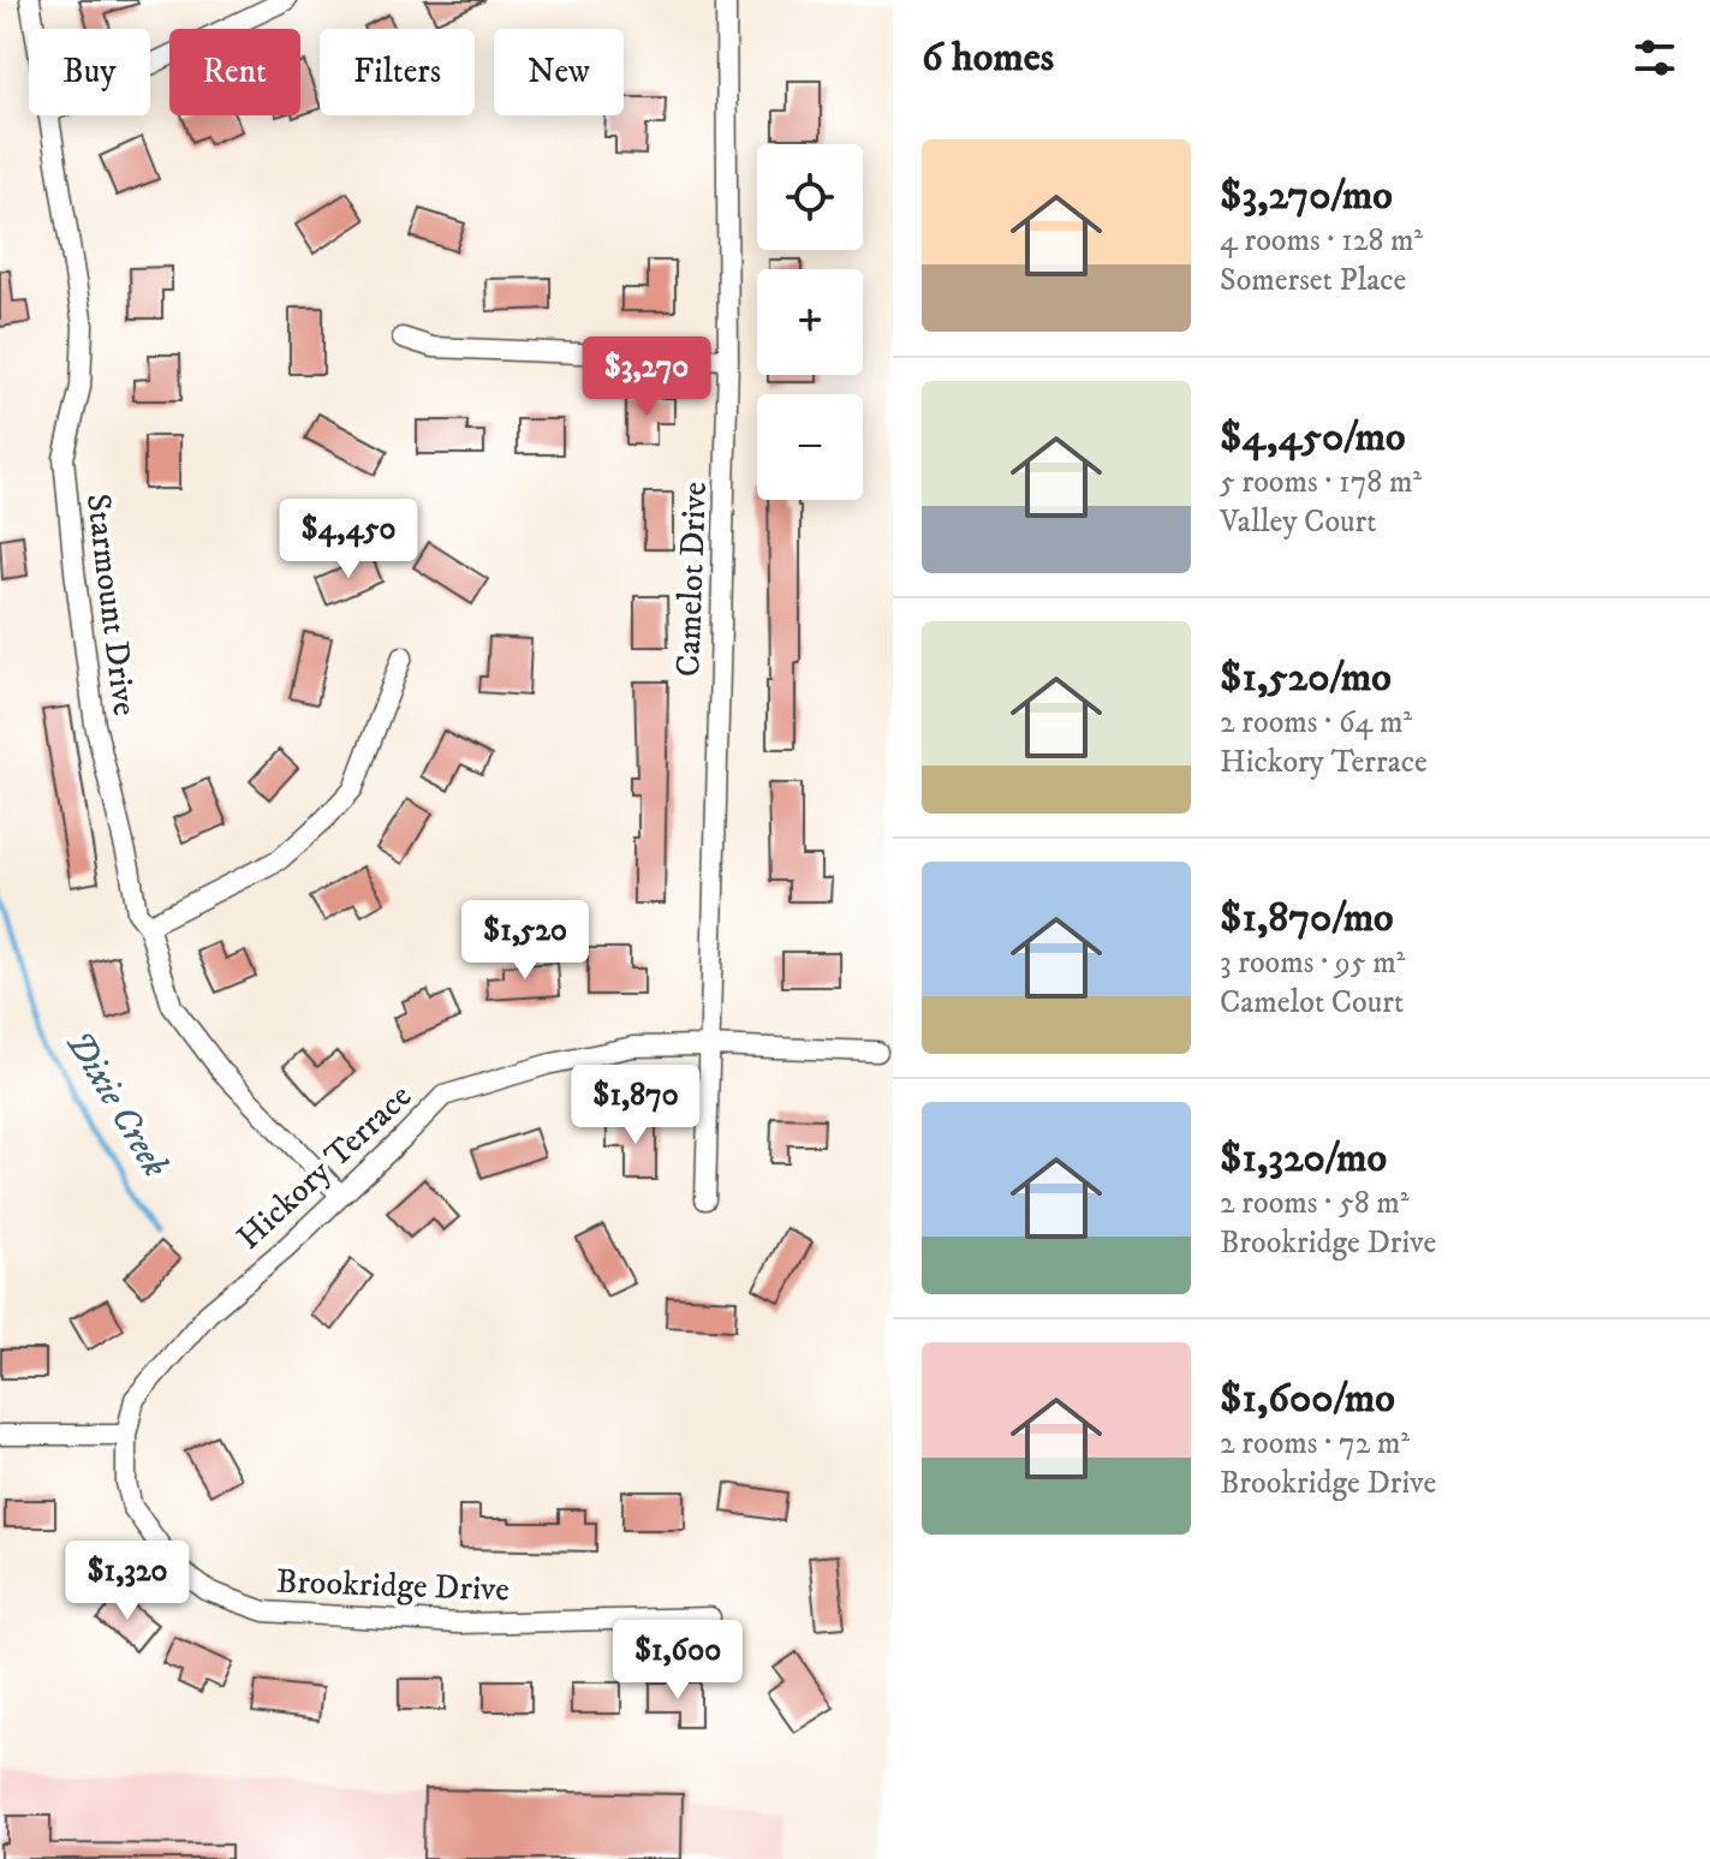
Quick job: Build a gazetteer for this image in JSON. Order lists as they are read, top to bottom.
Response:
{
  "streets": {
    "street": [
      "Camelot Drive",
      "Starmount Drive",
      "Hickory Terrace",
      "Brookridge Drive"
    ]
  },
  "crossings": [
    ["Camelot Drive", "Hickory Terrace"],
    ["Starmount Drive", "Hickory Terrace"],
    ["Hickory Terrace", "Brookridge Drive"]
  ],
  "water": ["Dixie Creek"],
  "page": {
    "heading": "6 homes",
    "chip": [
      "Buy",
      "Rent",
      "Filters",
      "New"
    ],
    "list": [
      {
        "name": "$3,270/mo",
        "note": "4 rooms · 128 m² · Somerset Place"
      },
      {
        "name": "$4,450/mo",
        "note": "5 rooms · 178 m² · Valley Court"
      },
      {
        "name": "$1,520/mo",
        "note": "2 rooms · 64 m² · Hickory Terrace"
      },
      {
        "name": "$1,870/mo",
        "note": "3 rooms · 95 m² · Camelot Court"
      },
      {
        "name": "$1,320/mo",
        "note": "2 rooms · 58 m² · Brookridge Drive"
      },
      {
        "name": "$1,600/mo",
        "note": "2 rooms · 72 m² · Brookridge Drive"
      }
    ],
    "map_buttons": ["+", "−"],
    "price": [
      "$3,270",
      "$4,450",
      "$1,520",
      "$1,870",
      "$1,320",
      "$1,600"
    ]
  }
}
